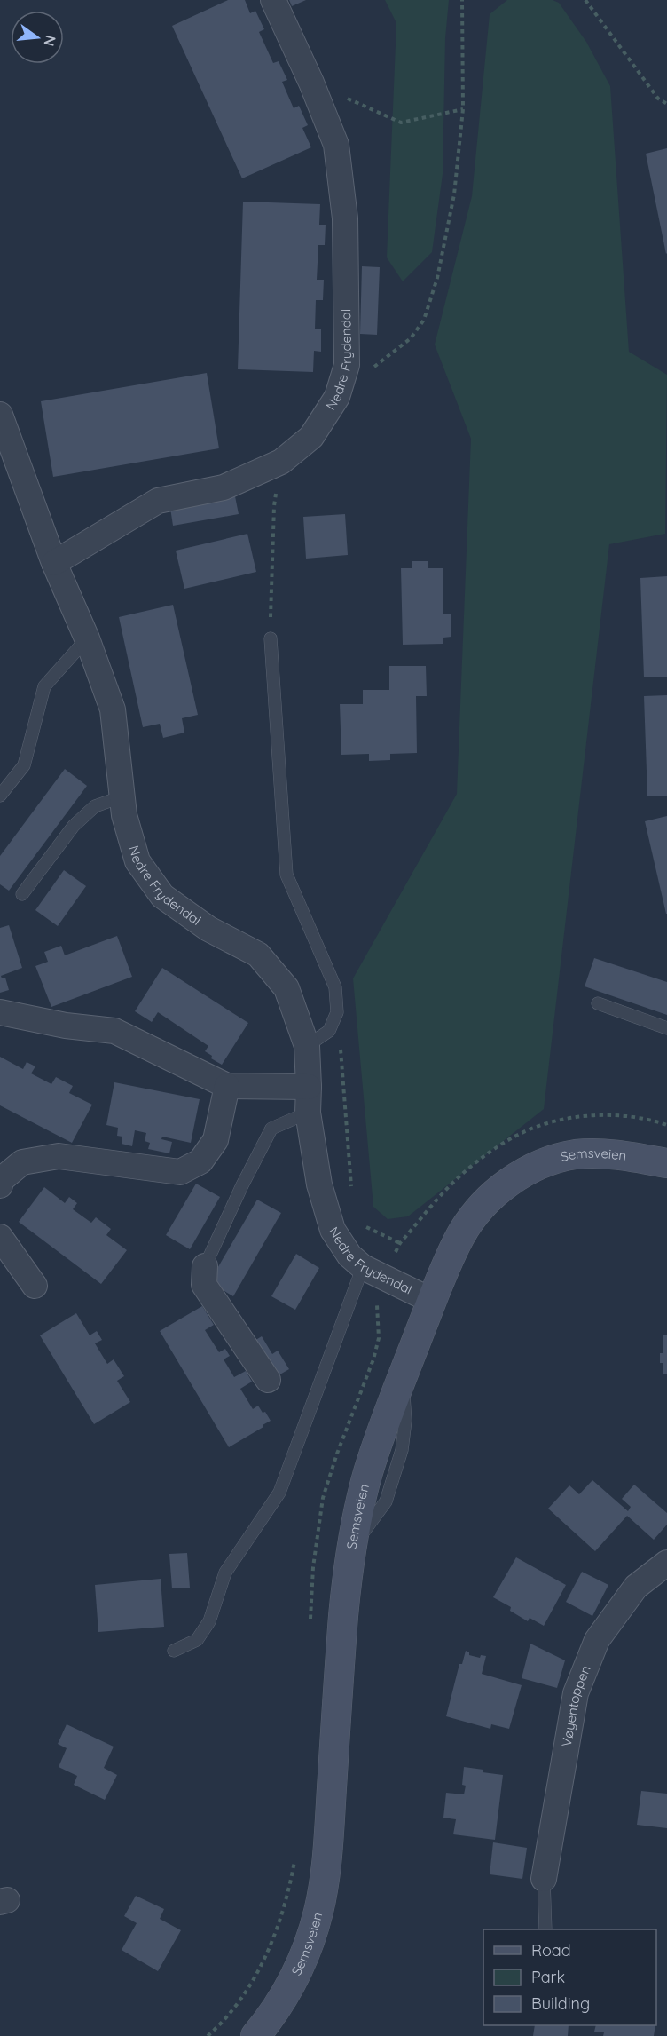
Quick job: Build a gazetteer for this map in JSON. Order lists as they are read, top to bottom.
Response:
{
  "streets": {
    "main road": ["Semsveien"],
    "street": ["Nedre Frydendal", "Vøyentoppen"]
  },
  "crossings": [
    ["Nedre Frydendal", "Semsveien"]
  ],
  "legend": ["Road", "Park", "Building"],
  "north": "right"
}
